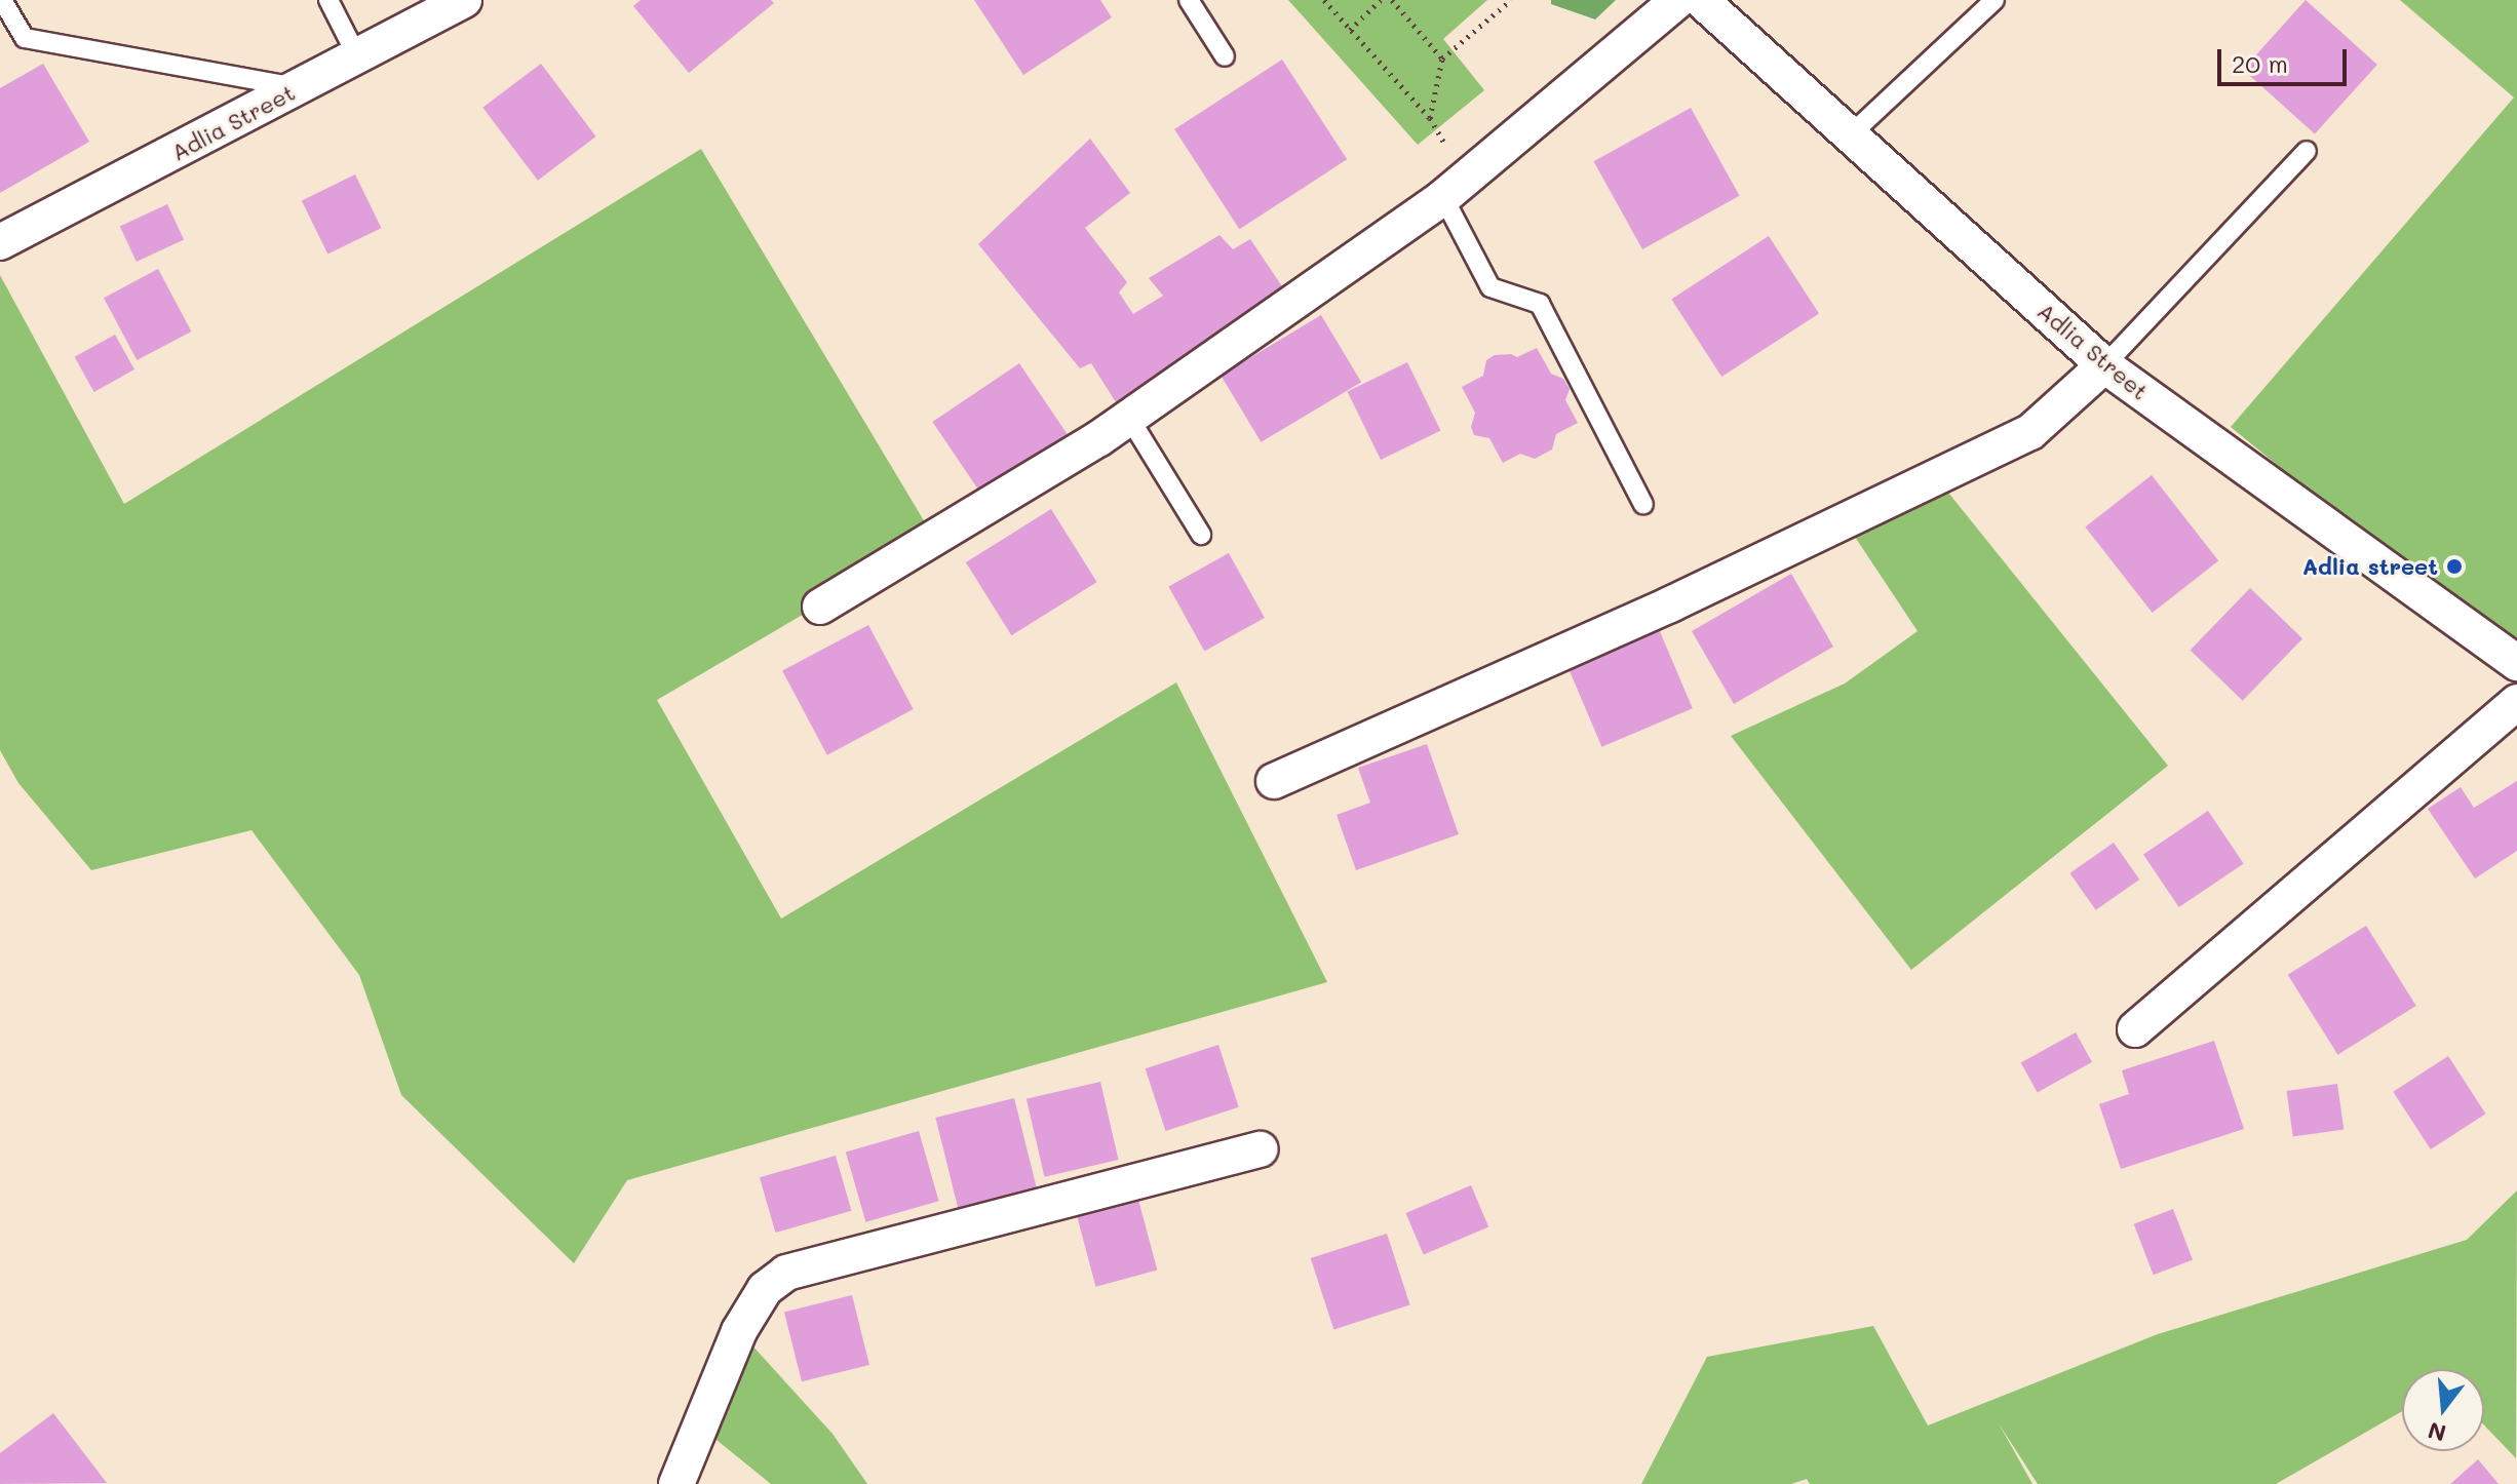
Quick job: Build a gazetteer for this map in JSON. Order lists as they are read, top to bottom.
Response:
{
  "streets": {
    "street": ["Adlia Street"]
  },
  "places": ["Adlia street"],
  "scale_bar": "20 m",
  "north": "bottom"
}
